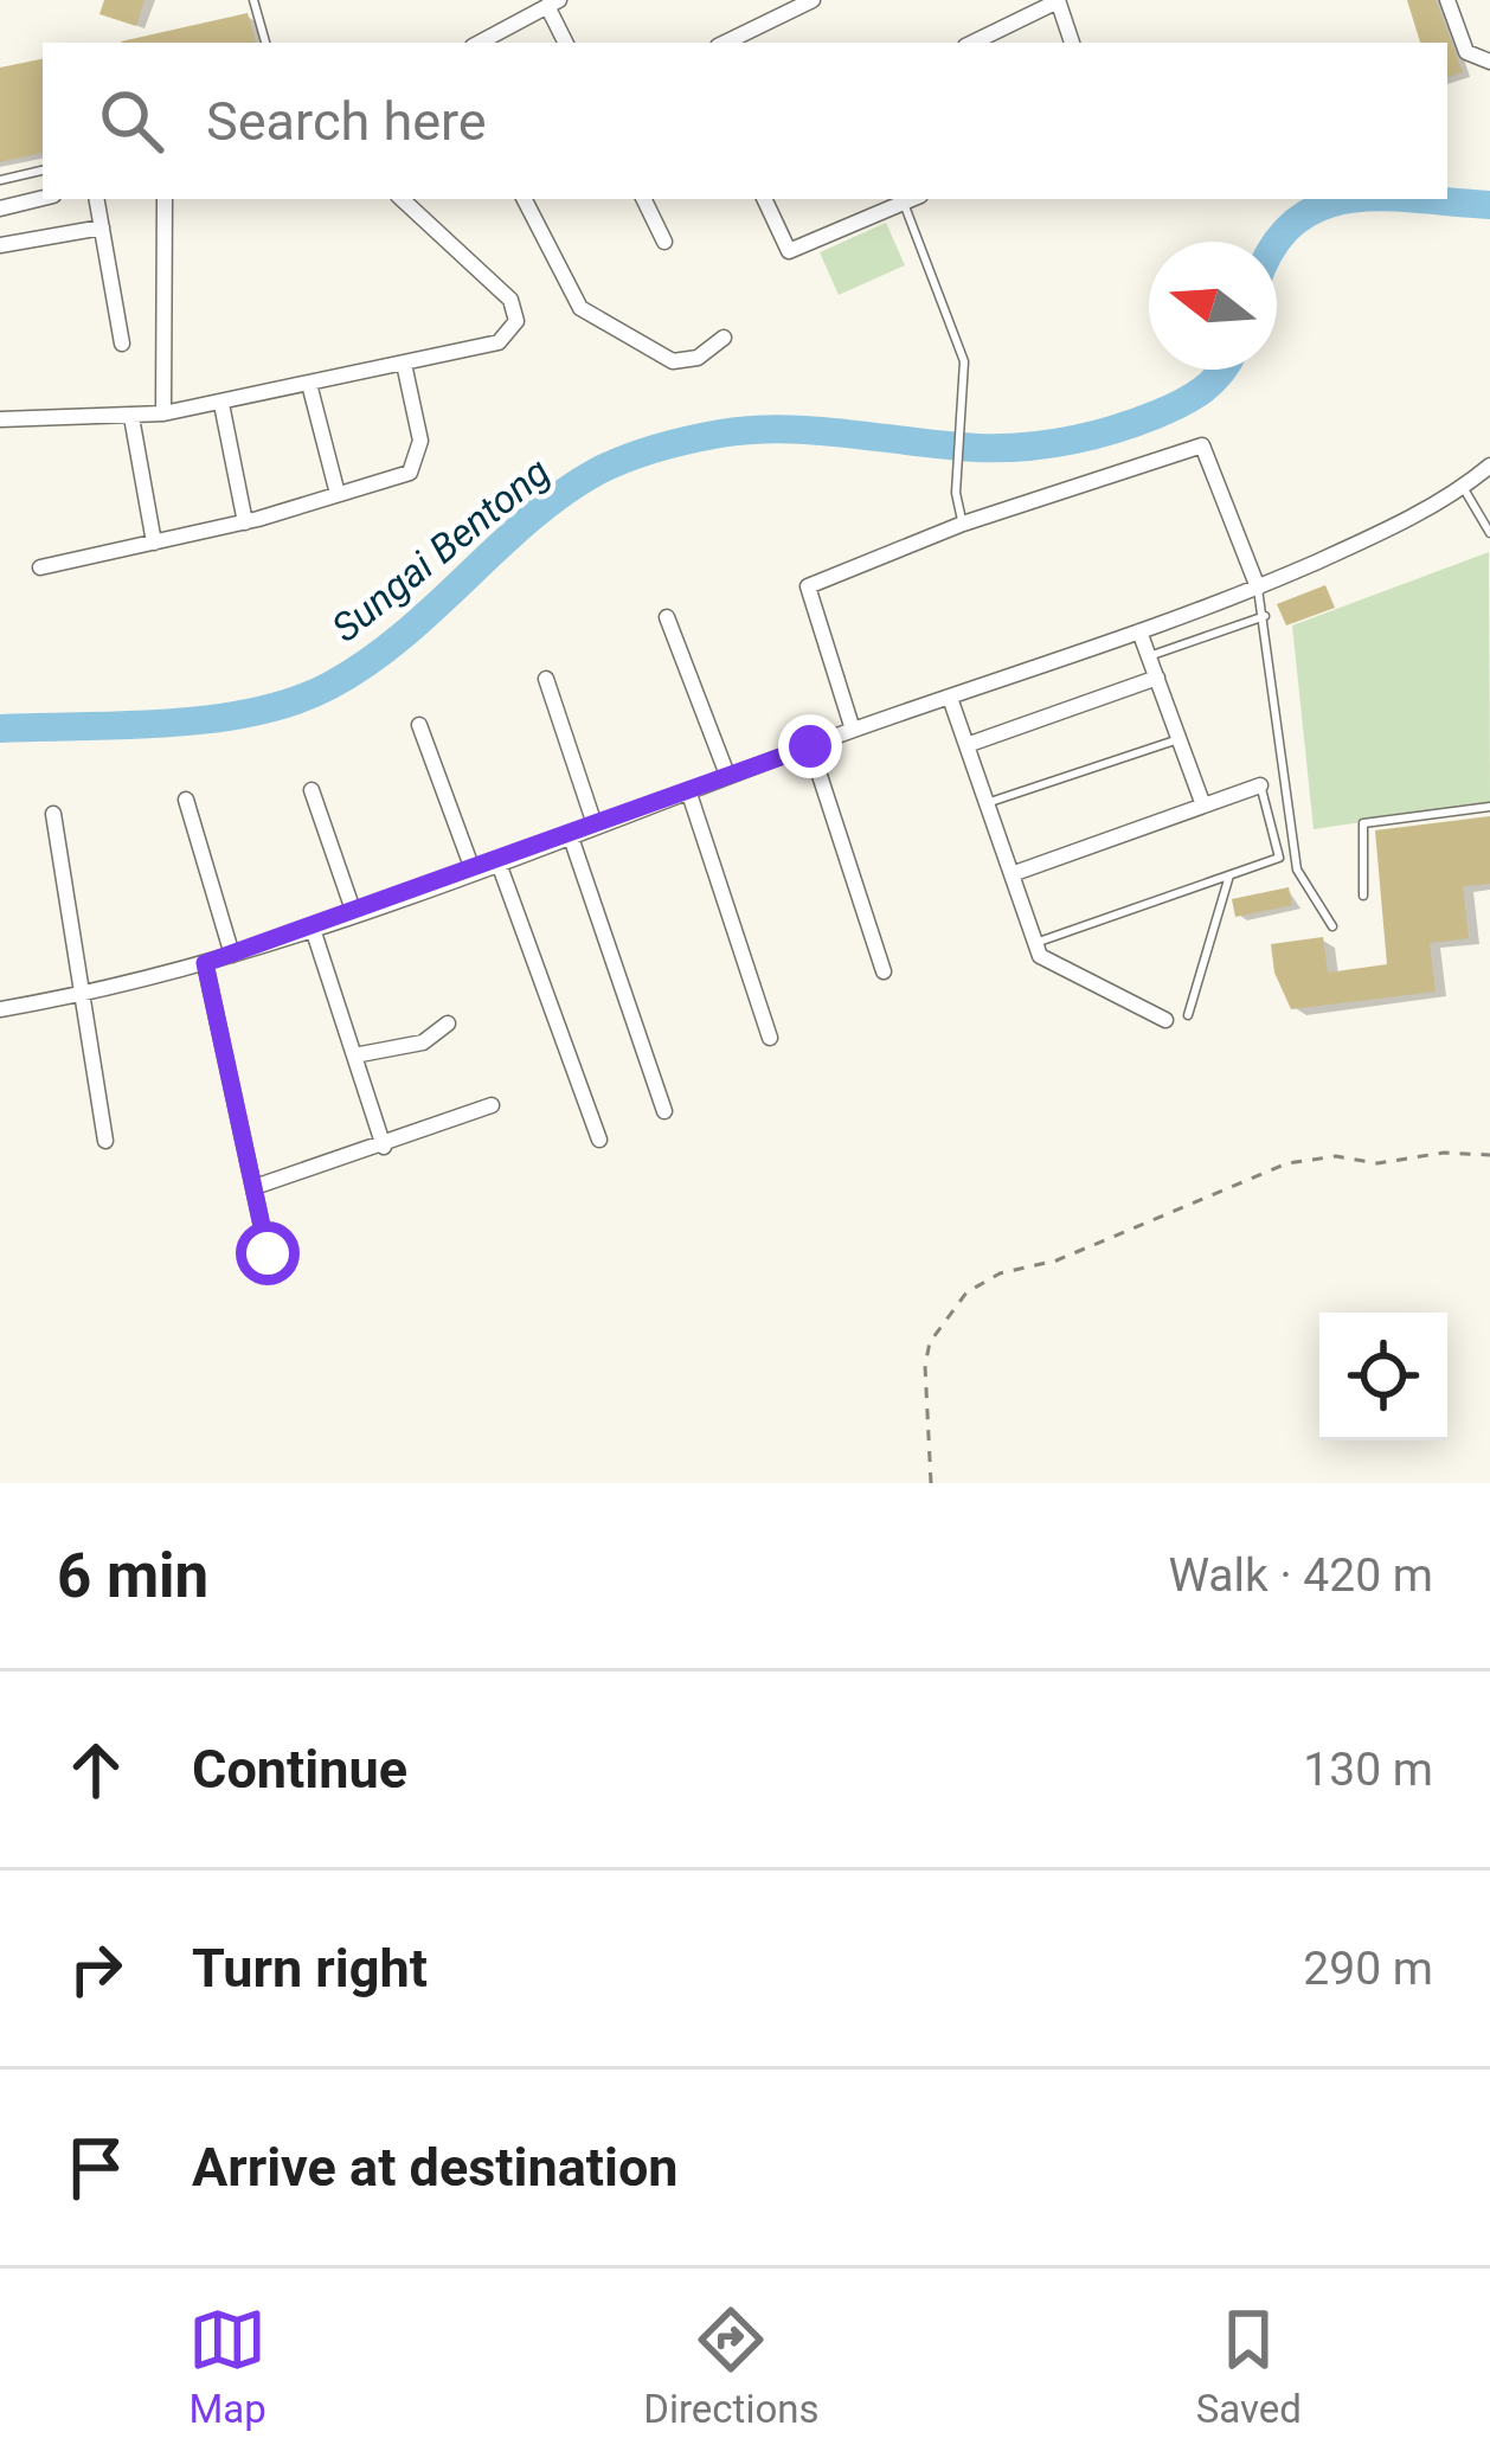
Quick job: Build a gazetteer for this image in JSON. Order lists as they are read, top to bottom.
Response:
{
  "water": ["Sungai Bentong"],
  "north": "left",
  "page": {
    "search": "Search here",
    "heading": ["6 min", "Walk · 420 m"],
    "list": [
      ["Continue", "130 m"],
      ["Turn right", "290 m"],
      "Arrive at destination"
    ],
    "nav": ["Map", "Directions", "Saved"]
  }
}
